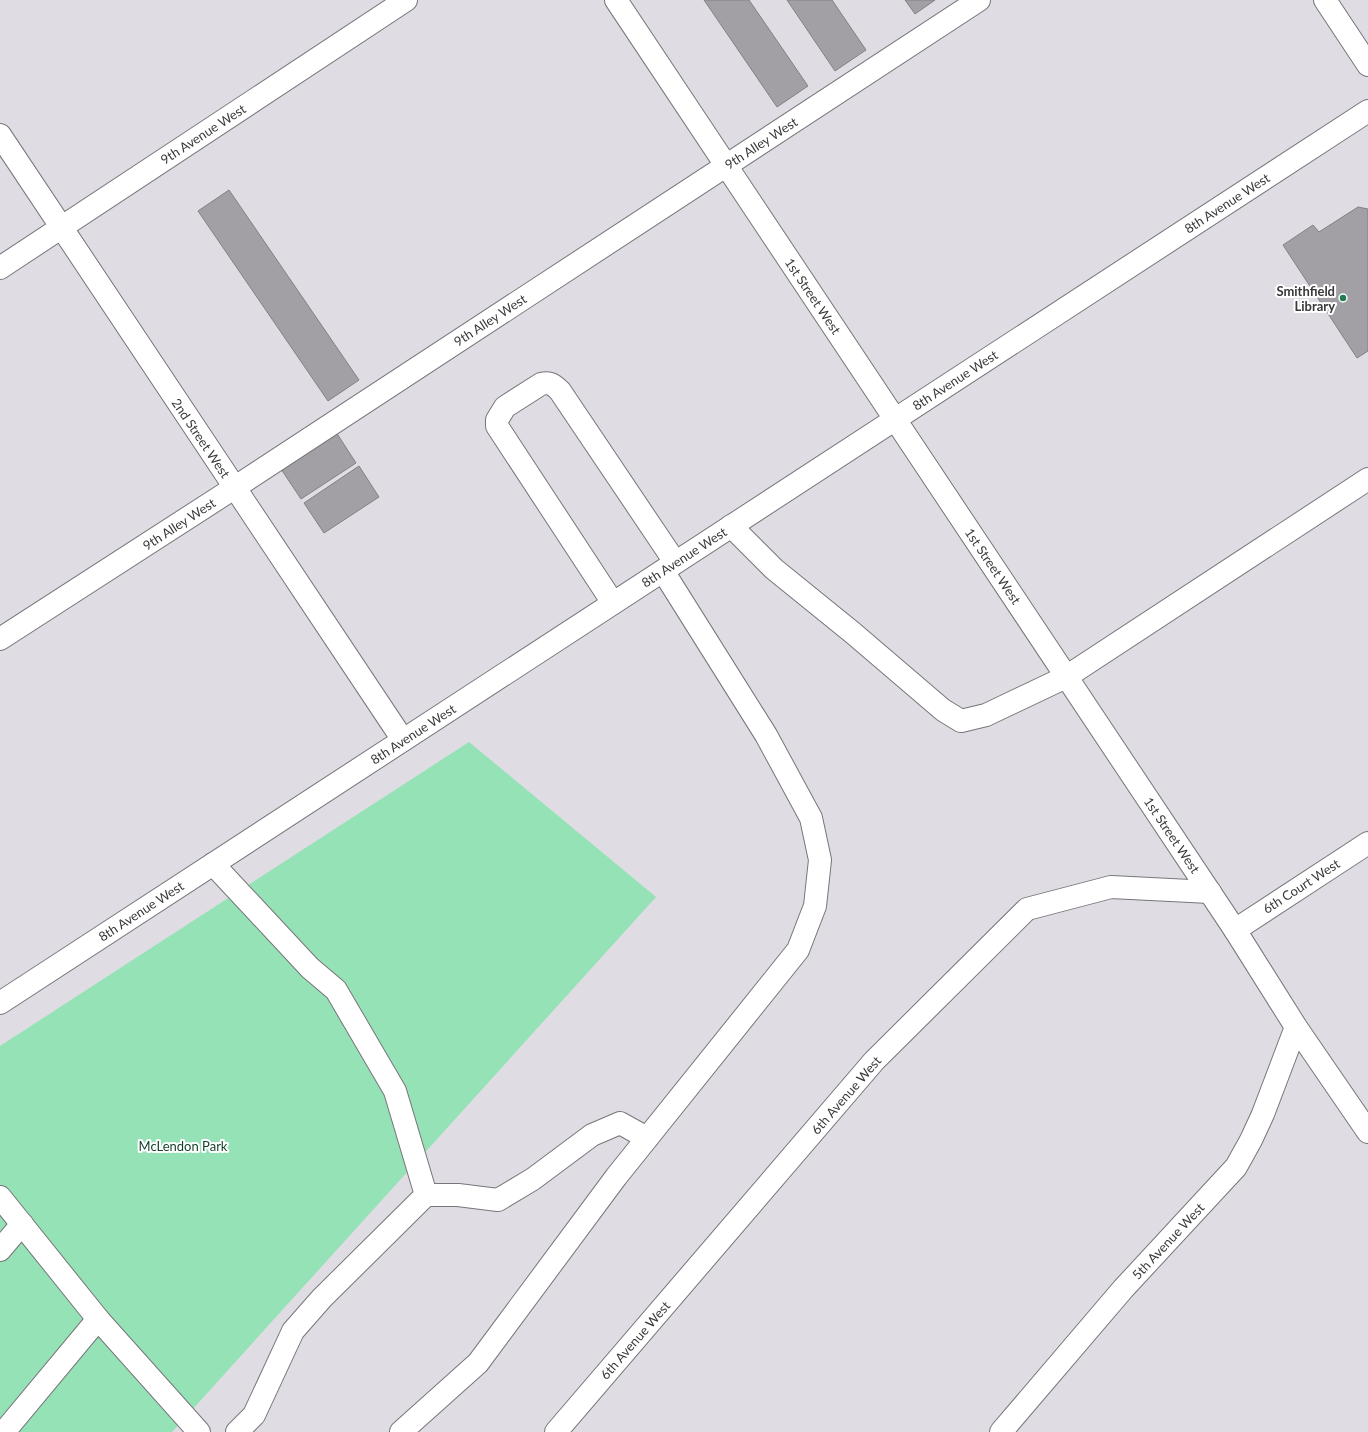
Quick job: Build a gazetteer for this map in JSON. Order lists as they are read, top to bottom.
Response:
{
  "streets": {
    "street": [
      "9th Avenue West",
      "9th Alley West",
      "8th Avenue West",
      "1st Street West",
      "2nd Street West",
      "6th Court West",
      "6th Avenue West",
      "5th Avenue West"
    ]
  },
  "crossings": [
    ["9th Avenue West", "2nd Street West"],
    ["9th Alley West", "1st Street West"],
    ["9th Alley West", "2nd Street West"],
    ["8th Avenue West", "1st Street West"],
    ["8th Avenue West", "2nd Street West"],
    ["1st Street West", "6th Court West"],
    ["1st Street West", "6th Avenue West"],
    ["1st Street West", "5th Avenue West"]
  ],
  "parks": ["McLendon Park"],
  "places": ["Smithfield Library"]
}
